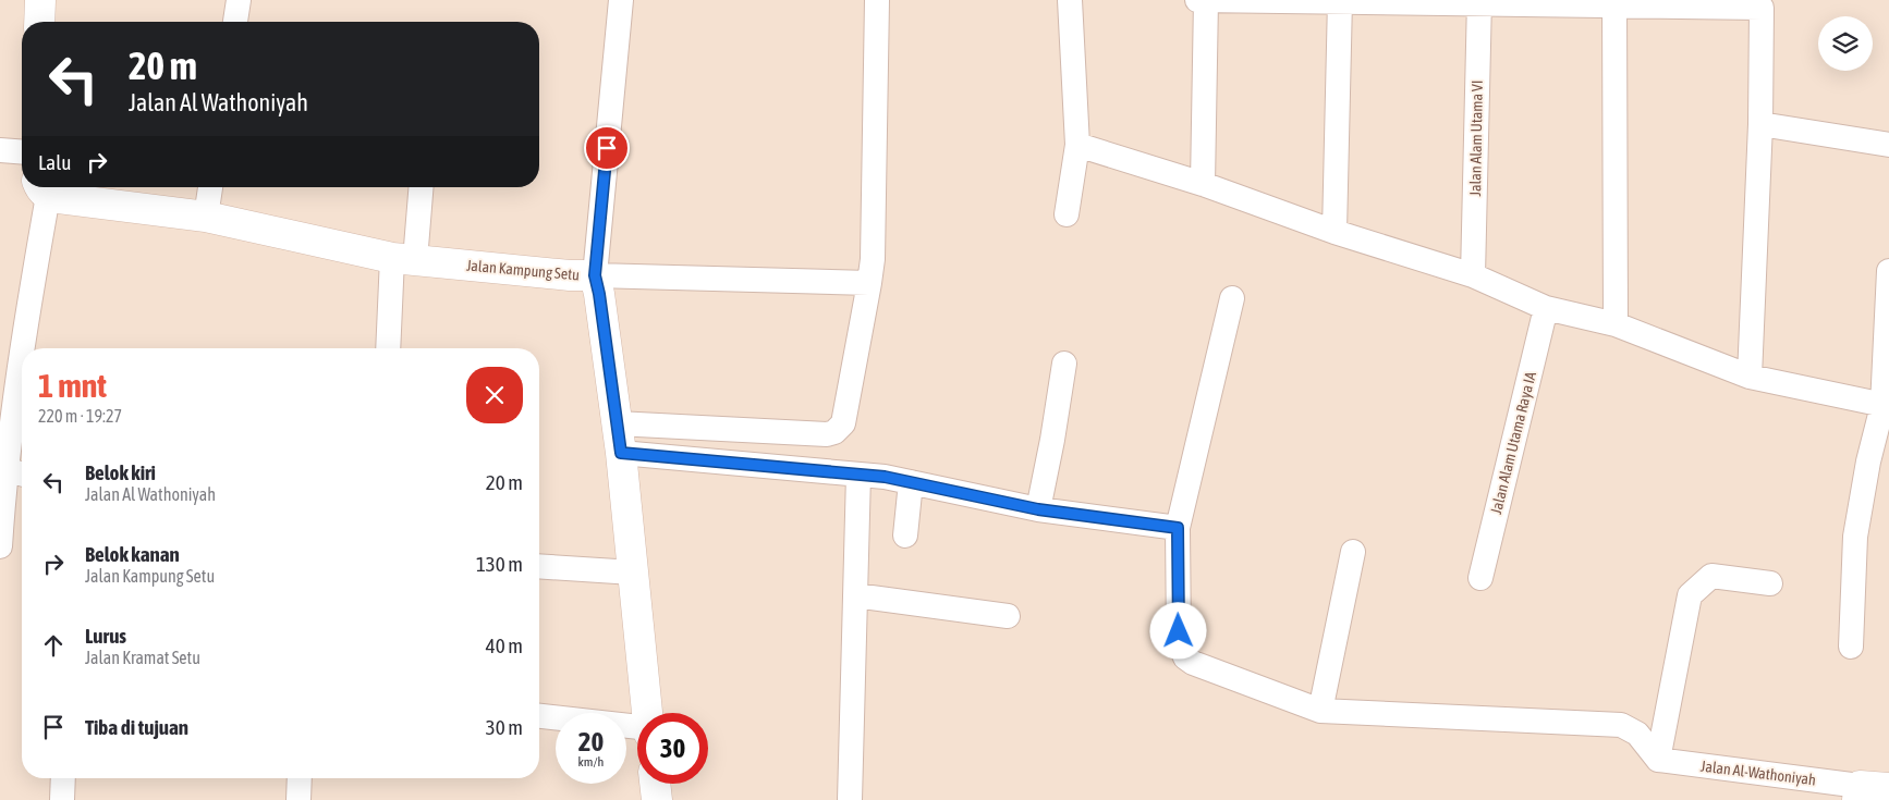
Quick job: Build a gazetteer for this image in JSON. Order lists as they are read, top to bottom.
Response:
{
  "streets": {
    "street": [
      "Jalan Alam Utama VI",
      "Jalan Kampung Setu",
      "Jalan Alam Utama Raya IA",
      "Jalan Al-Wathoniyah"
    ]
  },
  "page": {
    "turn": ["20 m", "Jalan Al Wathoniyah"],
    "then": "Lalu",
    "heading": ["1 mnt", "220 m · 19:27"],
    "list": [
      {
        "name": "Belok kiri",
        "note": "Jalan Al Wathoniyah",
        "value": "20 m"
      },
      {
        "name": "Belok kanan",
        "note": "Jalan Kampung Setu",
        "value": "130 m"
      },
      {
        "name": "Lurus",
        "note": "Jalan Kramat Setu",
        "value": "40 m"
      },
      {
        "name": "Tiba di tujuan",
        "value": "30 m"
      }
    ],
    "speed": "20 km/h",
    "limit": "30"
  }
}
